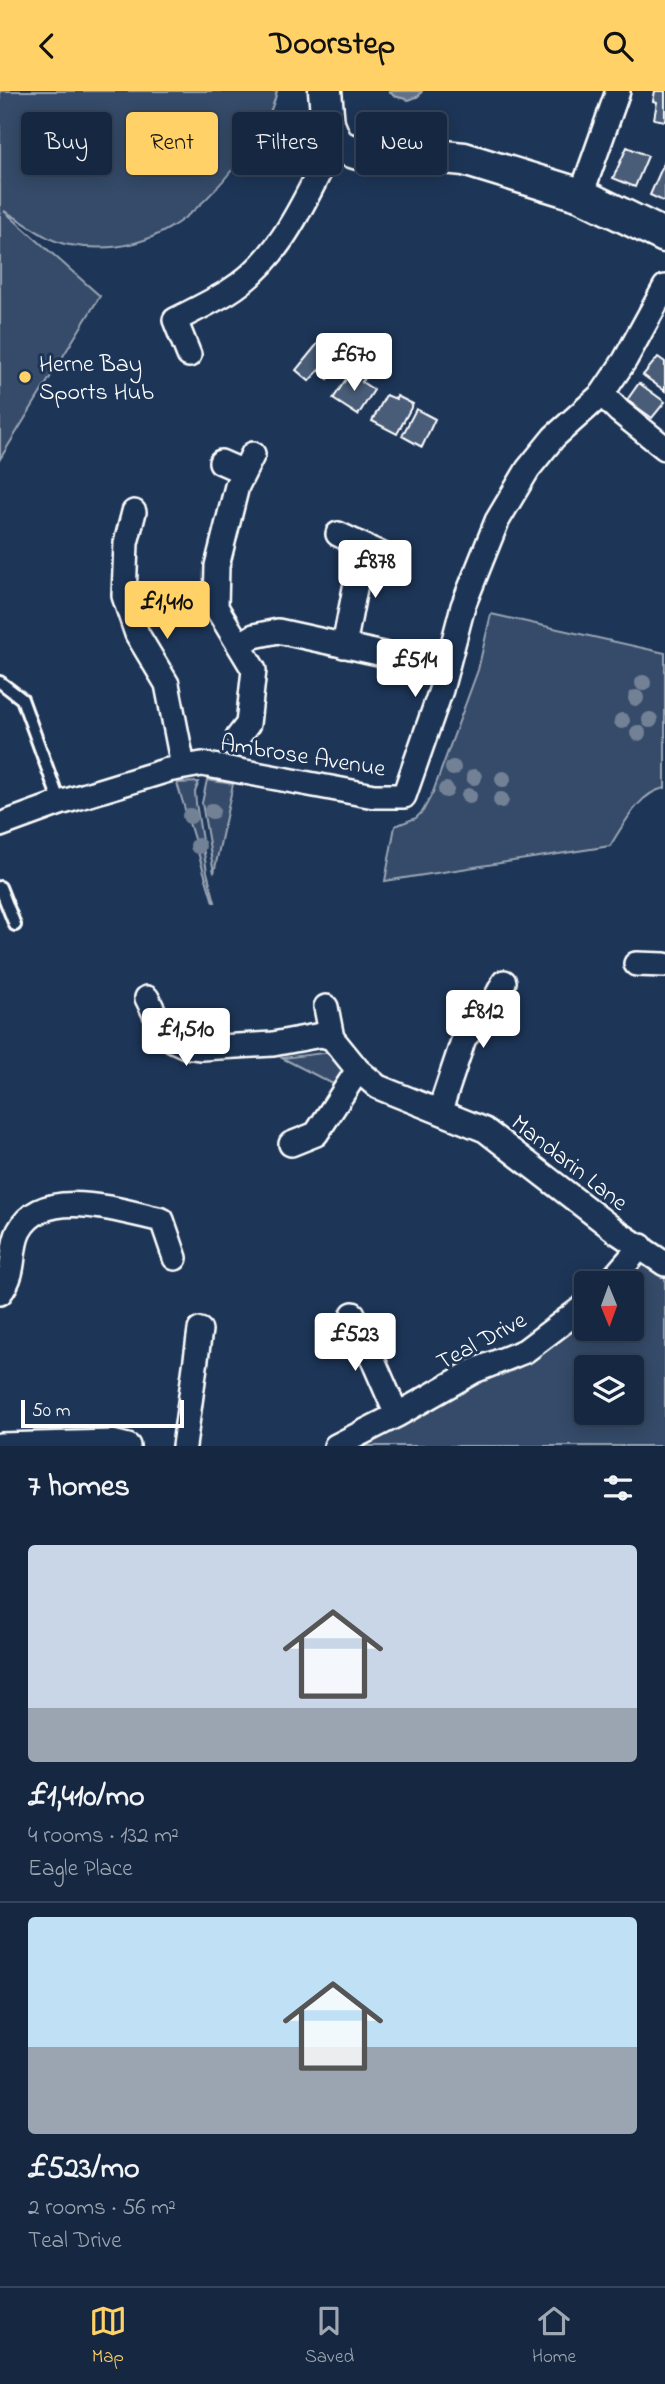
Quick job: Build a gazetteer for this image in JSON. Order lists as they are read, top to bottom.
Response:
{
  "streets": {
    "street": ["Ambrose Avenue", "Mandarin Lane", "Teal Drive"]
  },
  "places": ["Herne Bay Sports Hub"],
  "scale_bar": "50 m",
  "north": "bottom",
  "page": {
    "header": "Doorstep",
    "chip": [
      "Buy",
      "Rent",
      "Filters",
      "New"
    ],
    "price": [
      "£670",
      "£878",
      "£1,410",
      "£514",
      "£812",
      "£1,510",
      "£523"
    ],
    "scale": "50 m",
    "heading": "7 homes",
    "list": [
      {
        "name": "£1,410/mo",
        "note": "4 rooms · 132 m² · Eagle Place"
      },
      {
        "name": "£523/mo",
        "note": "2 rooms · 56 m² · Teal Drive"
      }
    ],
    "tabs": ["Map", "Saved", "Home"]
  }
}
